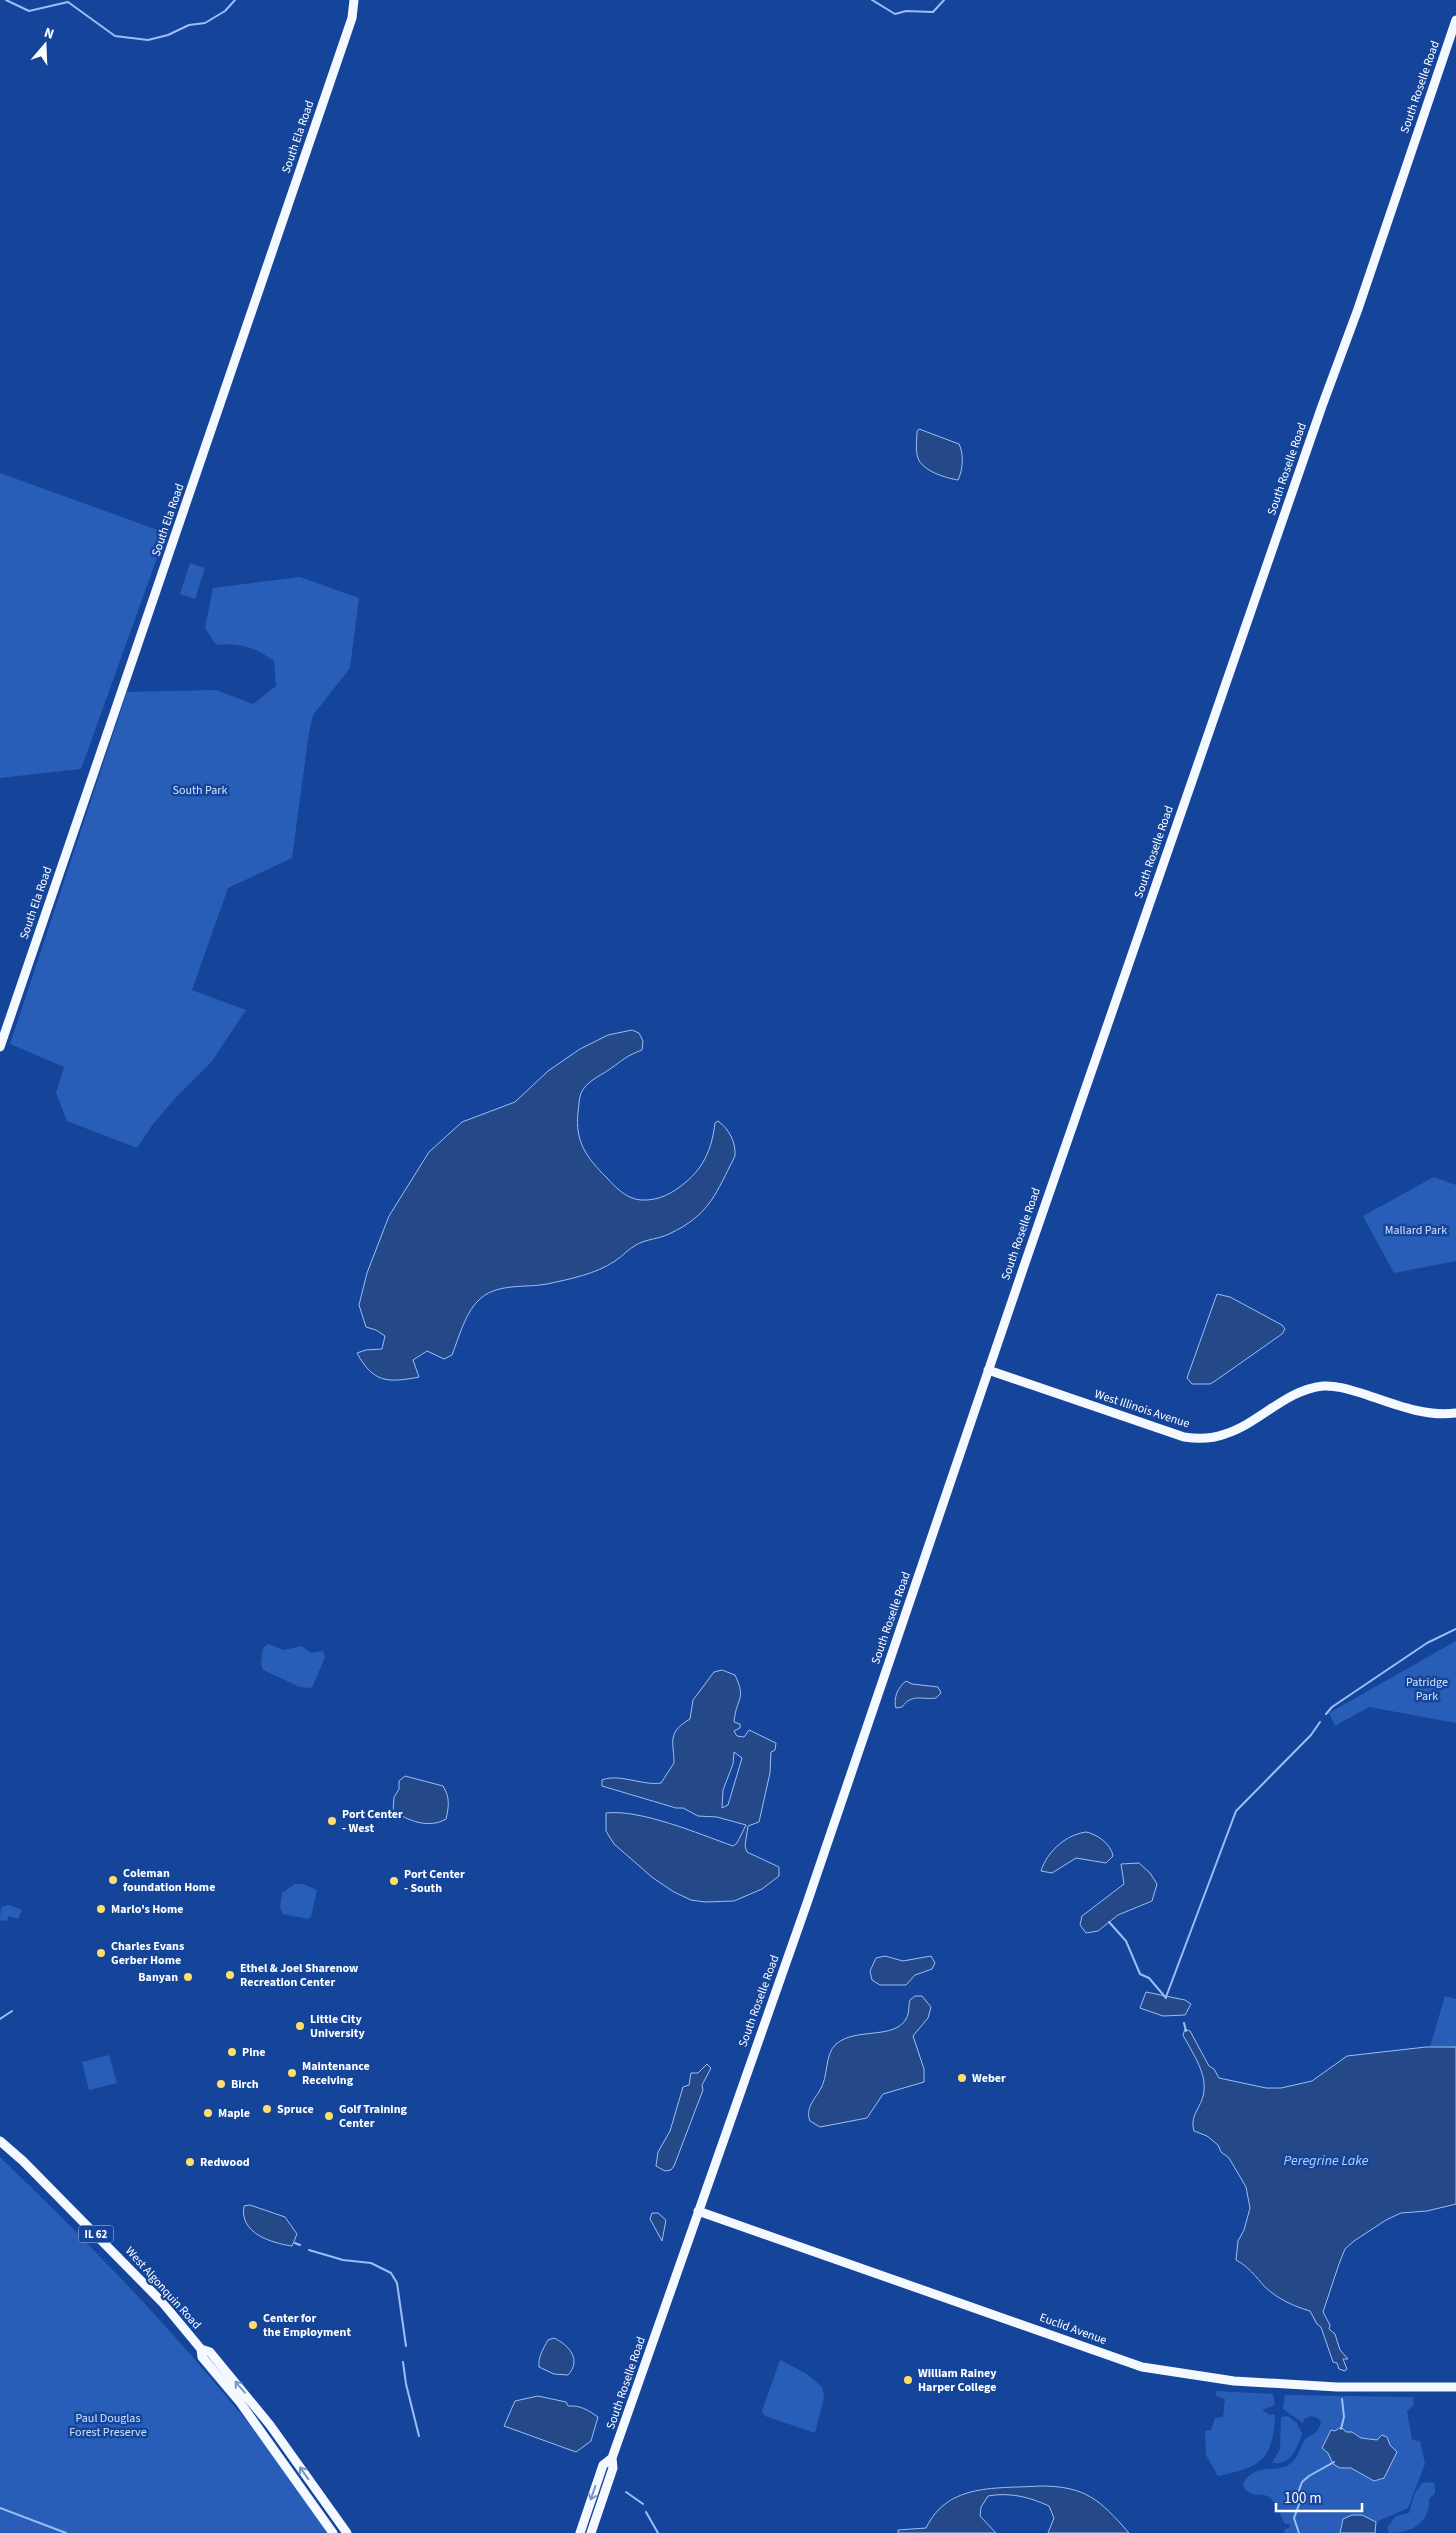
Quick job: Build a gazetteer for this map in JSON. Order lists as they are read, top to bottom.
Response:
{
  "streets": {
    "main road": [
      "South Roselle Road",
      "South Ela Road",
      "West Illinois Avenue",
      "IL 62",
      "West Algonquin Road",
      "Euclid Avenue"
    ]
  },
  "crossings": [
    ["South Roselle Road", "West Illinois Avenue"],
    ["South Roselle Road", "Euclid Avenue"]
  ],
  "water": ["Peregrine Lake"],
  "parks": [
    "South Park",
    "Mallard Park",
    "Patridge Park",
    "Paul Douglas Forest Preserve"
  ],
  "places": [
    "Port Center - West",
    "Coleman foundation Home",
    "Port Center - South",
    "Marlo's Home",
    "Charles Evans Gerber Home",
    "Ethel & Joel Sharenow Recreation Center",
    "Banyan",
    "Little City University",
    "Pine",
    "Maintenance Receiving",
    "Weber",
    "Birch",
    "Spruce",
    "Maple",
    "Golf Training Center",
    "Redwood",
    "Center for the Employment",
    "William Rainey Harper College"
  ],
  "scale_bar": "100 m",
  "north": "top"
}
